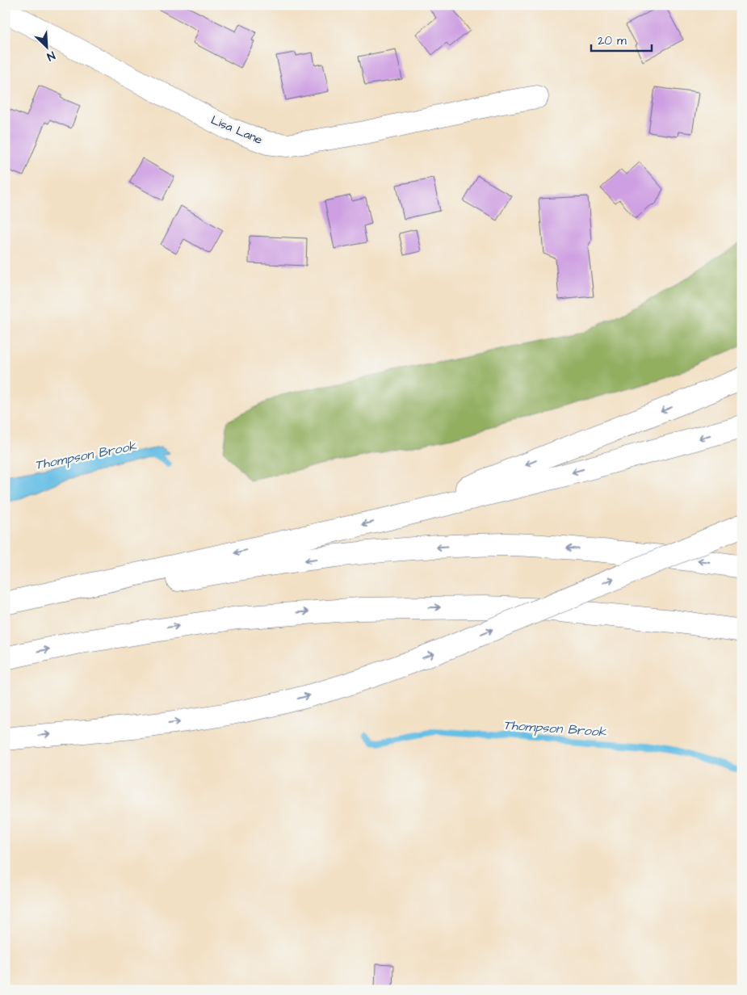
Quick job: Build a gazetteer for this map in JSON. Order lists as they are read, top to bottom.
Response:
{
  "streets": {
    "main road": ["Lisa Lane"]
  },
  "water": ["Thompson Brook"],
  "scale_bar": "20 m",
  "north": "bottom right"
}
